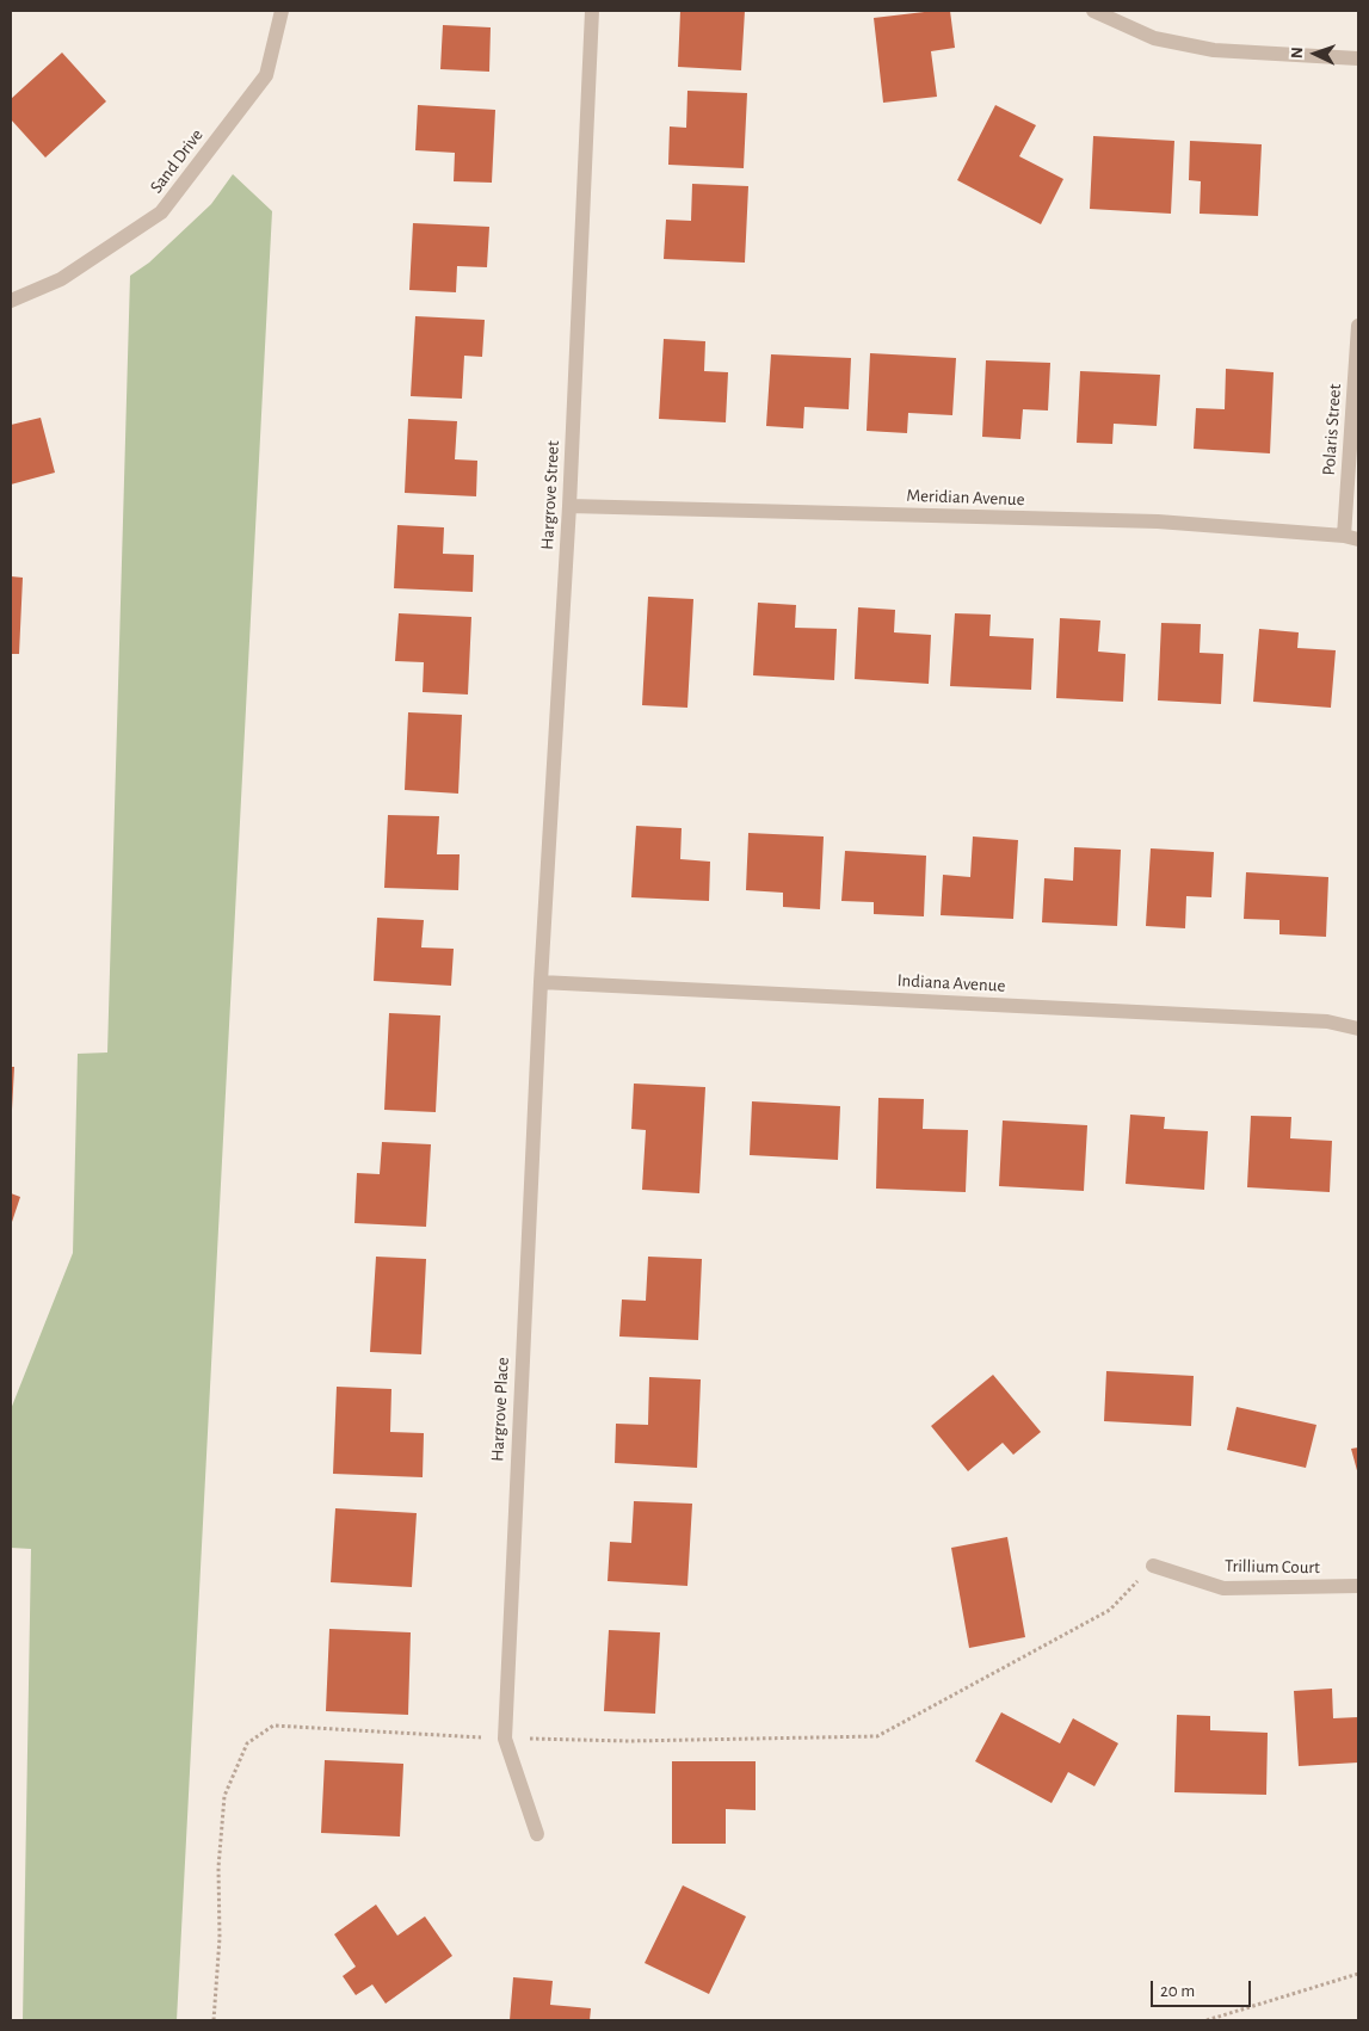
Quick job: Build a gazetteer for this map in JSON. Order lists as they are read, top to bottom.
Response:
{
  "streets": {
    "street": [
      "Sand Drive",
      "Polaris Street",
      "Hargrove Street",
      "Meridian Avenue",
      "Indiana Avenue",
      "Hargrove Place",
      "Trillium Court"
    ]
  },
  "crossings": [
    ["Polaris Street", "Meridian Avenue"],
    ["Hargrove Street", "Meridian Avenue"],
    ["Hargrove Street", "Indiana Avenue"],
    ["Hargrove Street", "Hargrove Place"],
    ["Indiana Avenue", "Hargrove Place"]
  ],
  "scale_bar": "20 m",
  "north": "left"
}
